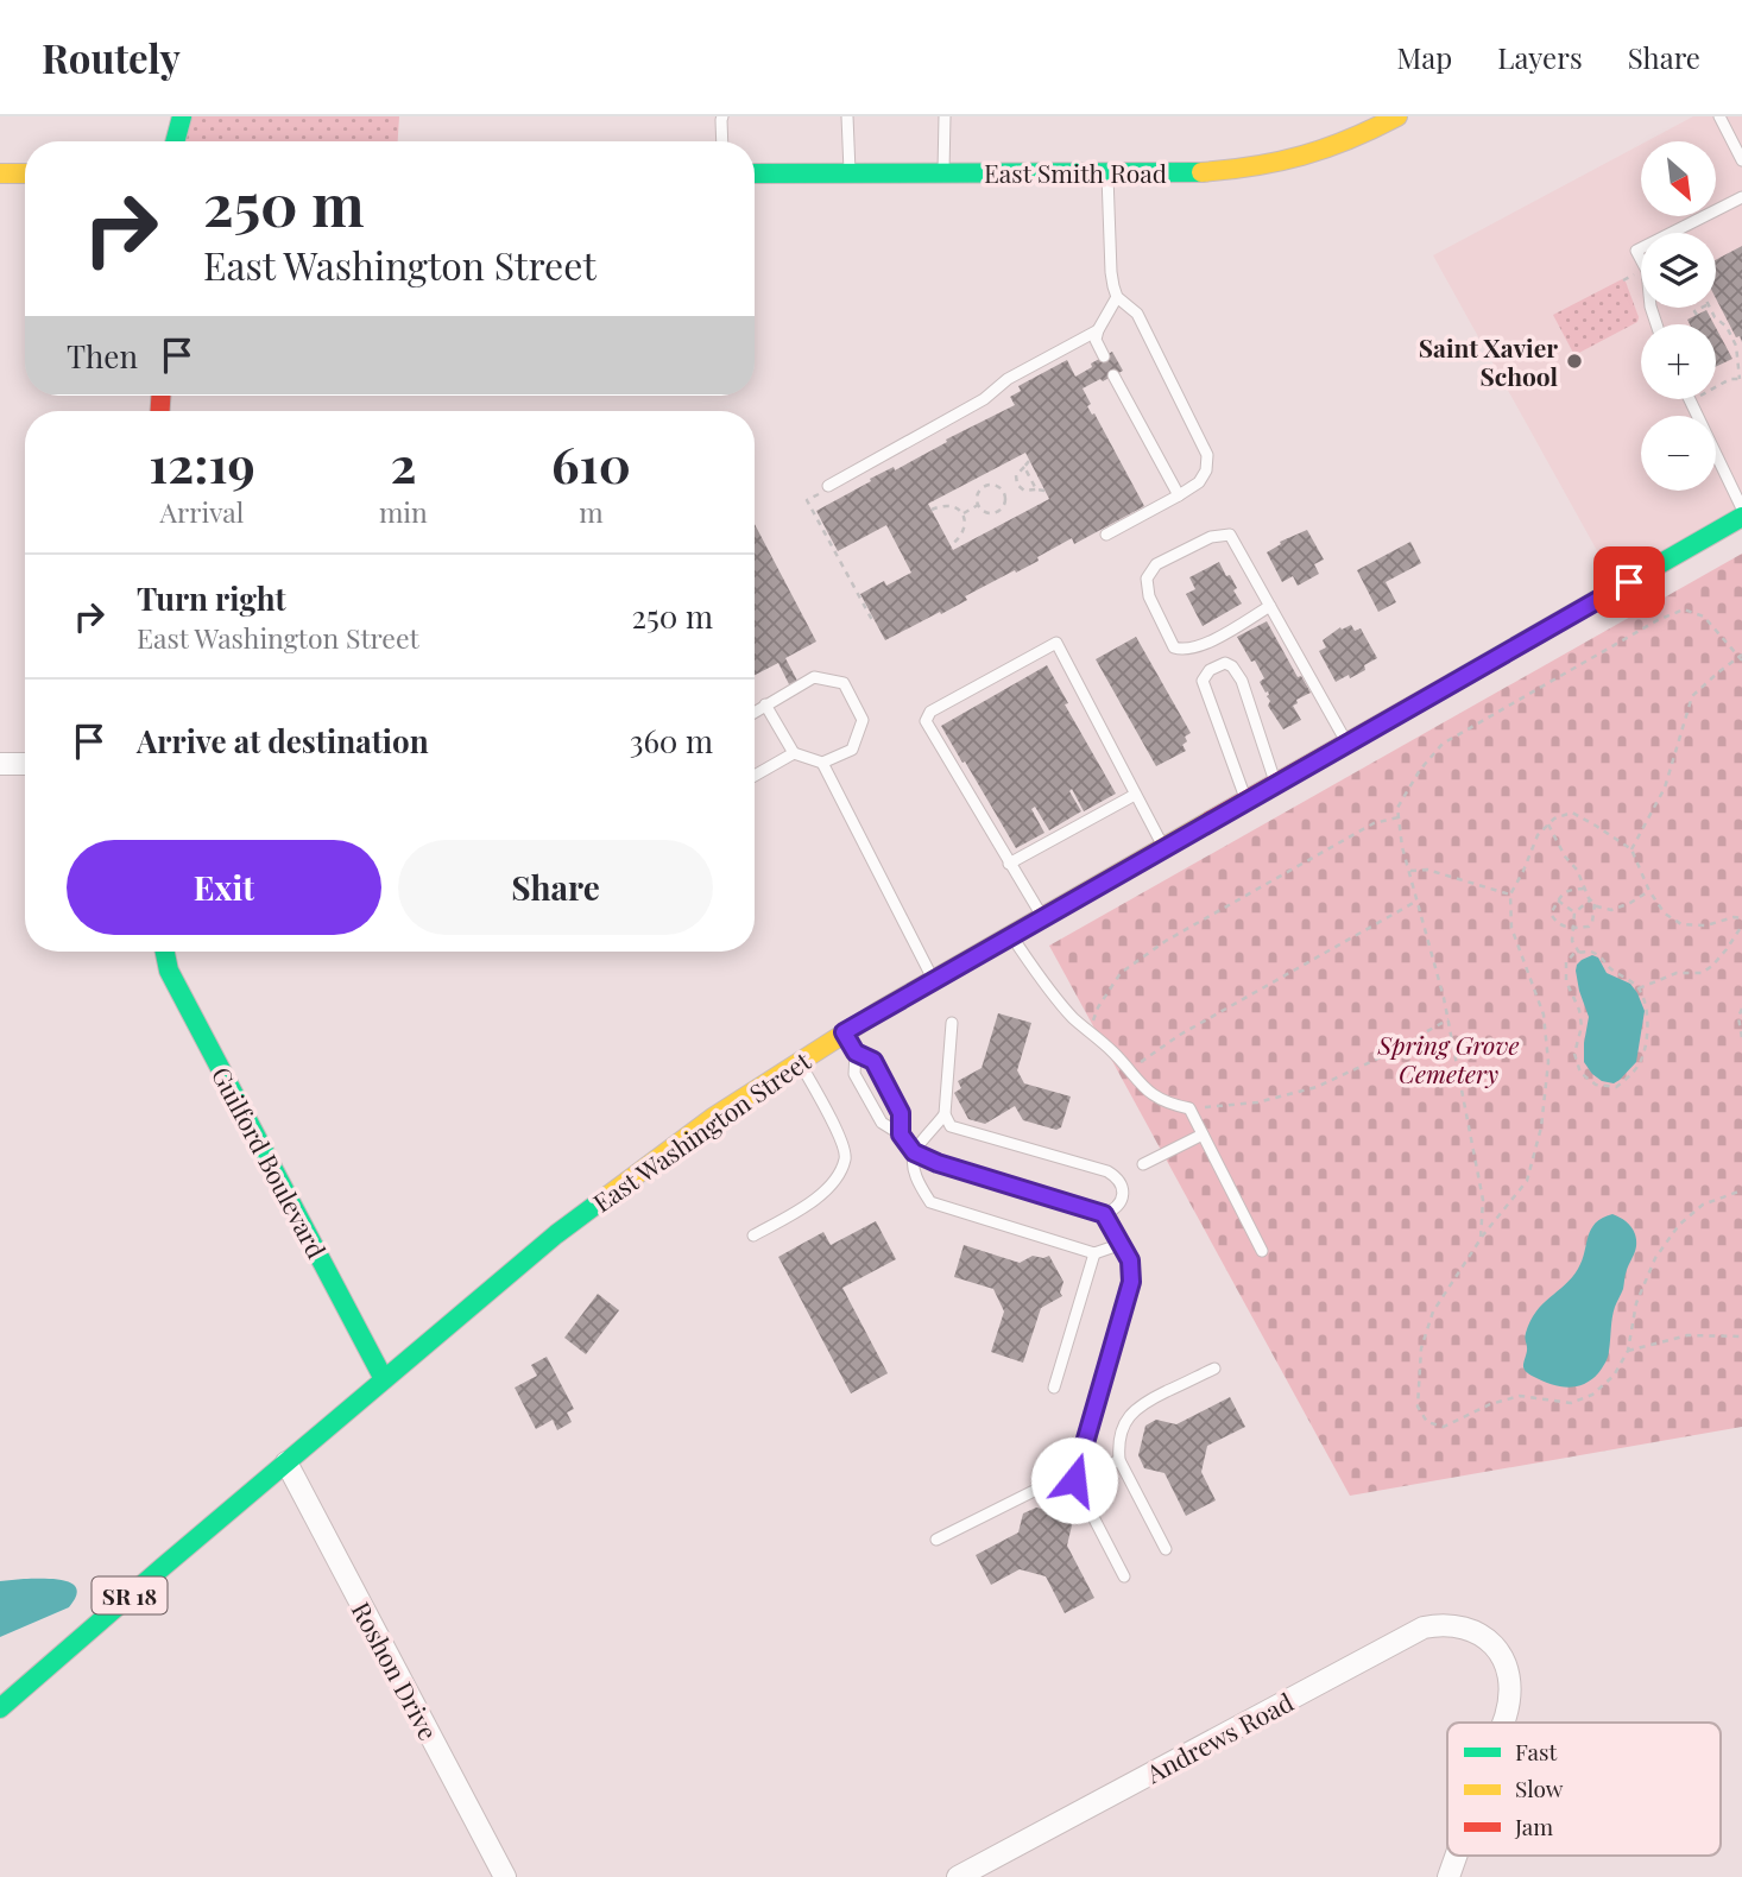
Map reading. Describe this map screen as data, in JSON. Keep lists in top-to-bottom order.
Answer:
{
  "streets": {
    "main road": [
      "East Smith Road",
      "East Washington Street",
      "Guilford Boulevard",
      "SR 18"
    ],
    "street": ["Roshon Drive", "Andrews Road"]
  },
  "crossings": [
    ["East Washington Street", "Guilford Boulevard"],
    ["East Washington Street", "Roshon Drive"]
  ],
  "parks": ["Spring Grove Cemetery"],
  "places": ["Saint Xavier School"],
  "legend": ["Fast", "Slow", "Jam"],
  "north": "bottom right",
  "page": {
    "header": "Routely",
    "nav": ["Map", "Layers", "Share"],
    "map_buttons": ["+", "−"],
    "turn": ["250 m", "East Washington Street"],
    "then": "Then",
    "eta": [
      "12:19",
      "Arrival",
      "2",
      "min",
      "610",
      "m"
    ],
    "list": [
      {
        "name": "Turn right",
        "note": "East Washington Street",
        "value": "250 m"
      },
      {
        "name": "Arrive at destination",
        "value": "360 m"
      }
    ],
    "buttons": ["Exit", "Share"]
  }
}
